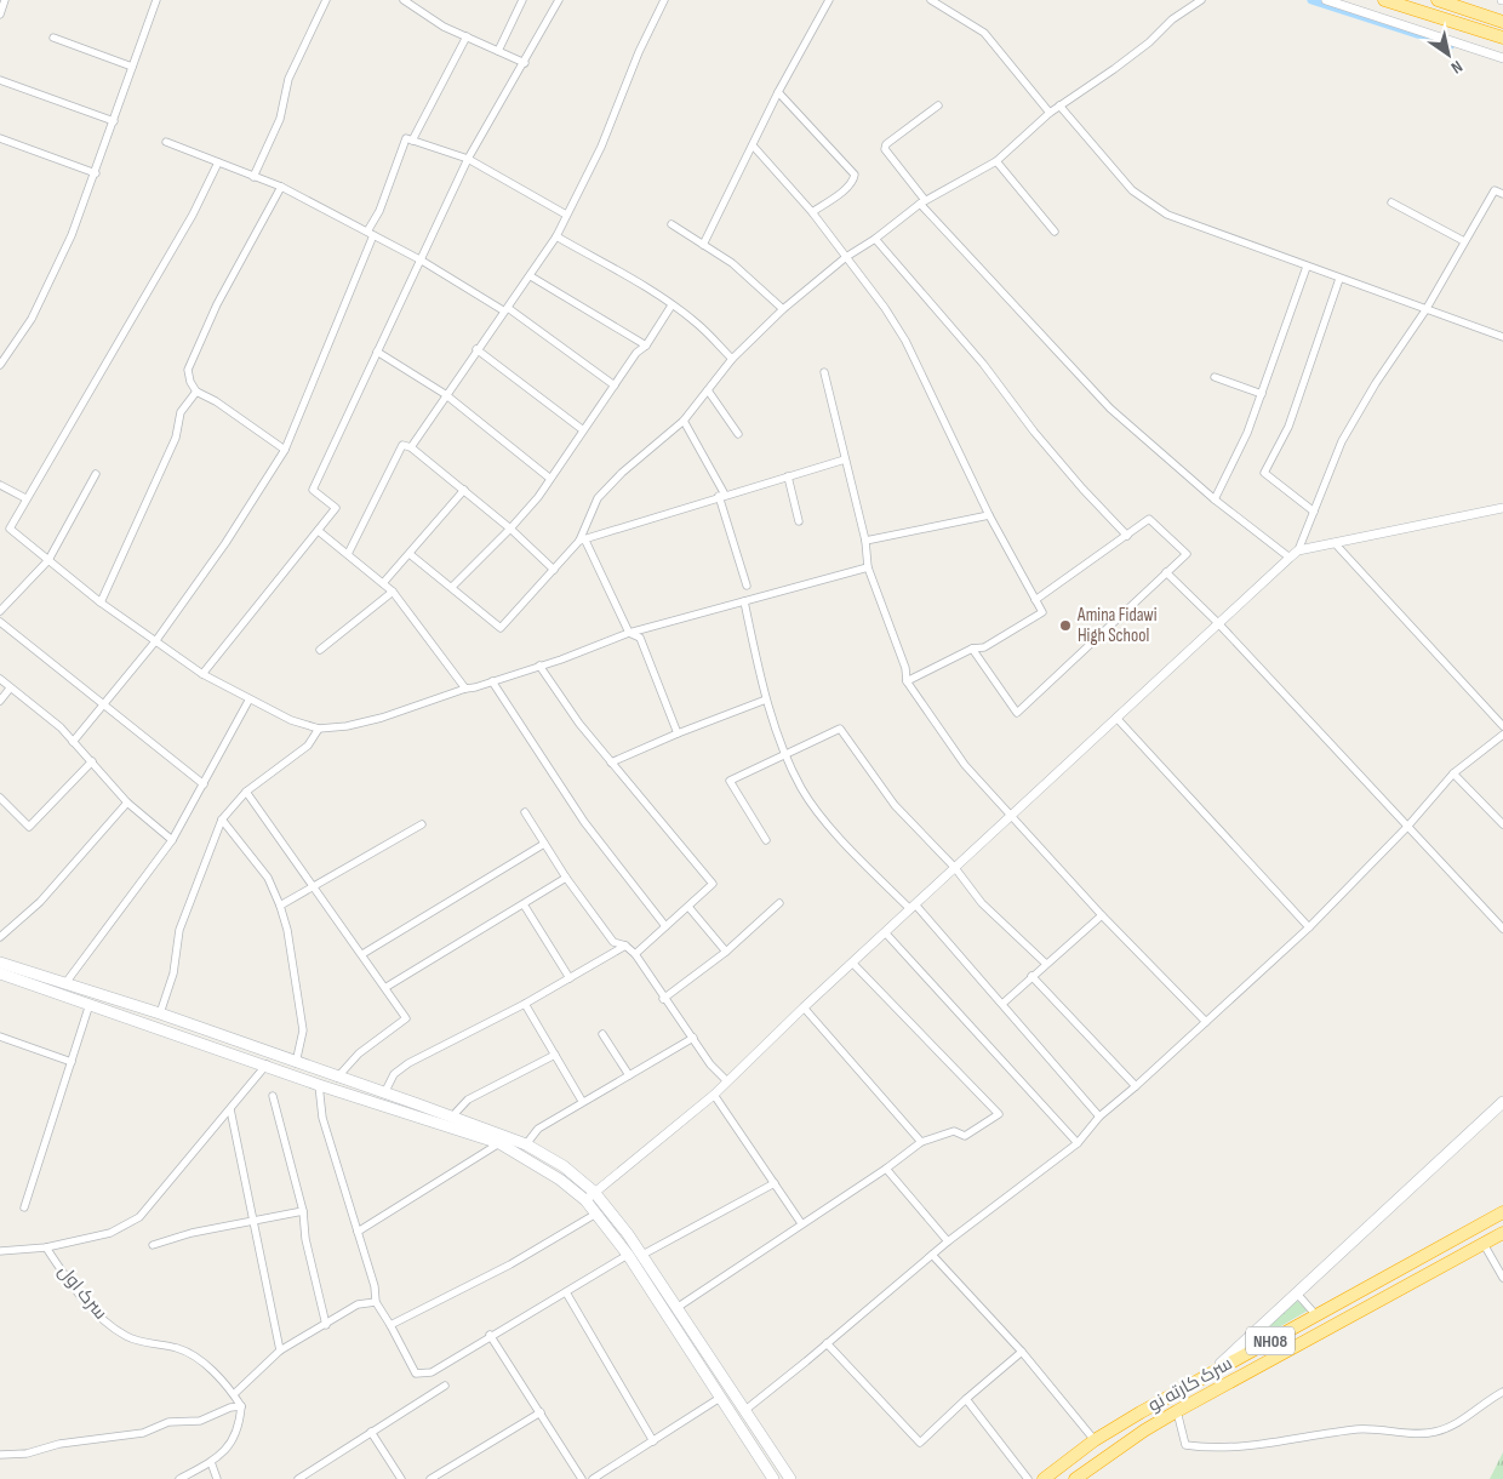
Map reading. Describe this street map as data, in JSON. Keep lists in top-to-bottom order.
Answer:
{
  "streets": {
    "highway": ["NH08", "سرک کارته نو"],
    "street": ["سرک اول"]
  },
  "places": ["Amina Fidawi High School"],
  "north": "bottom right"
}
